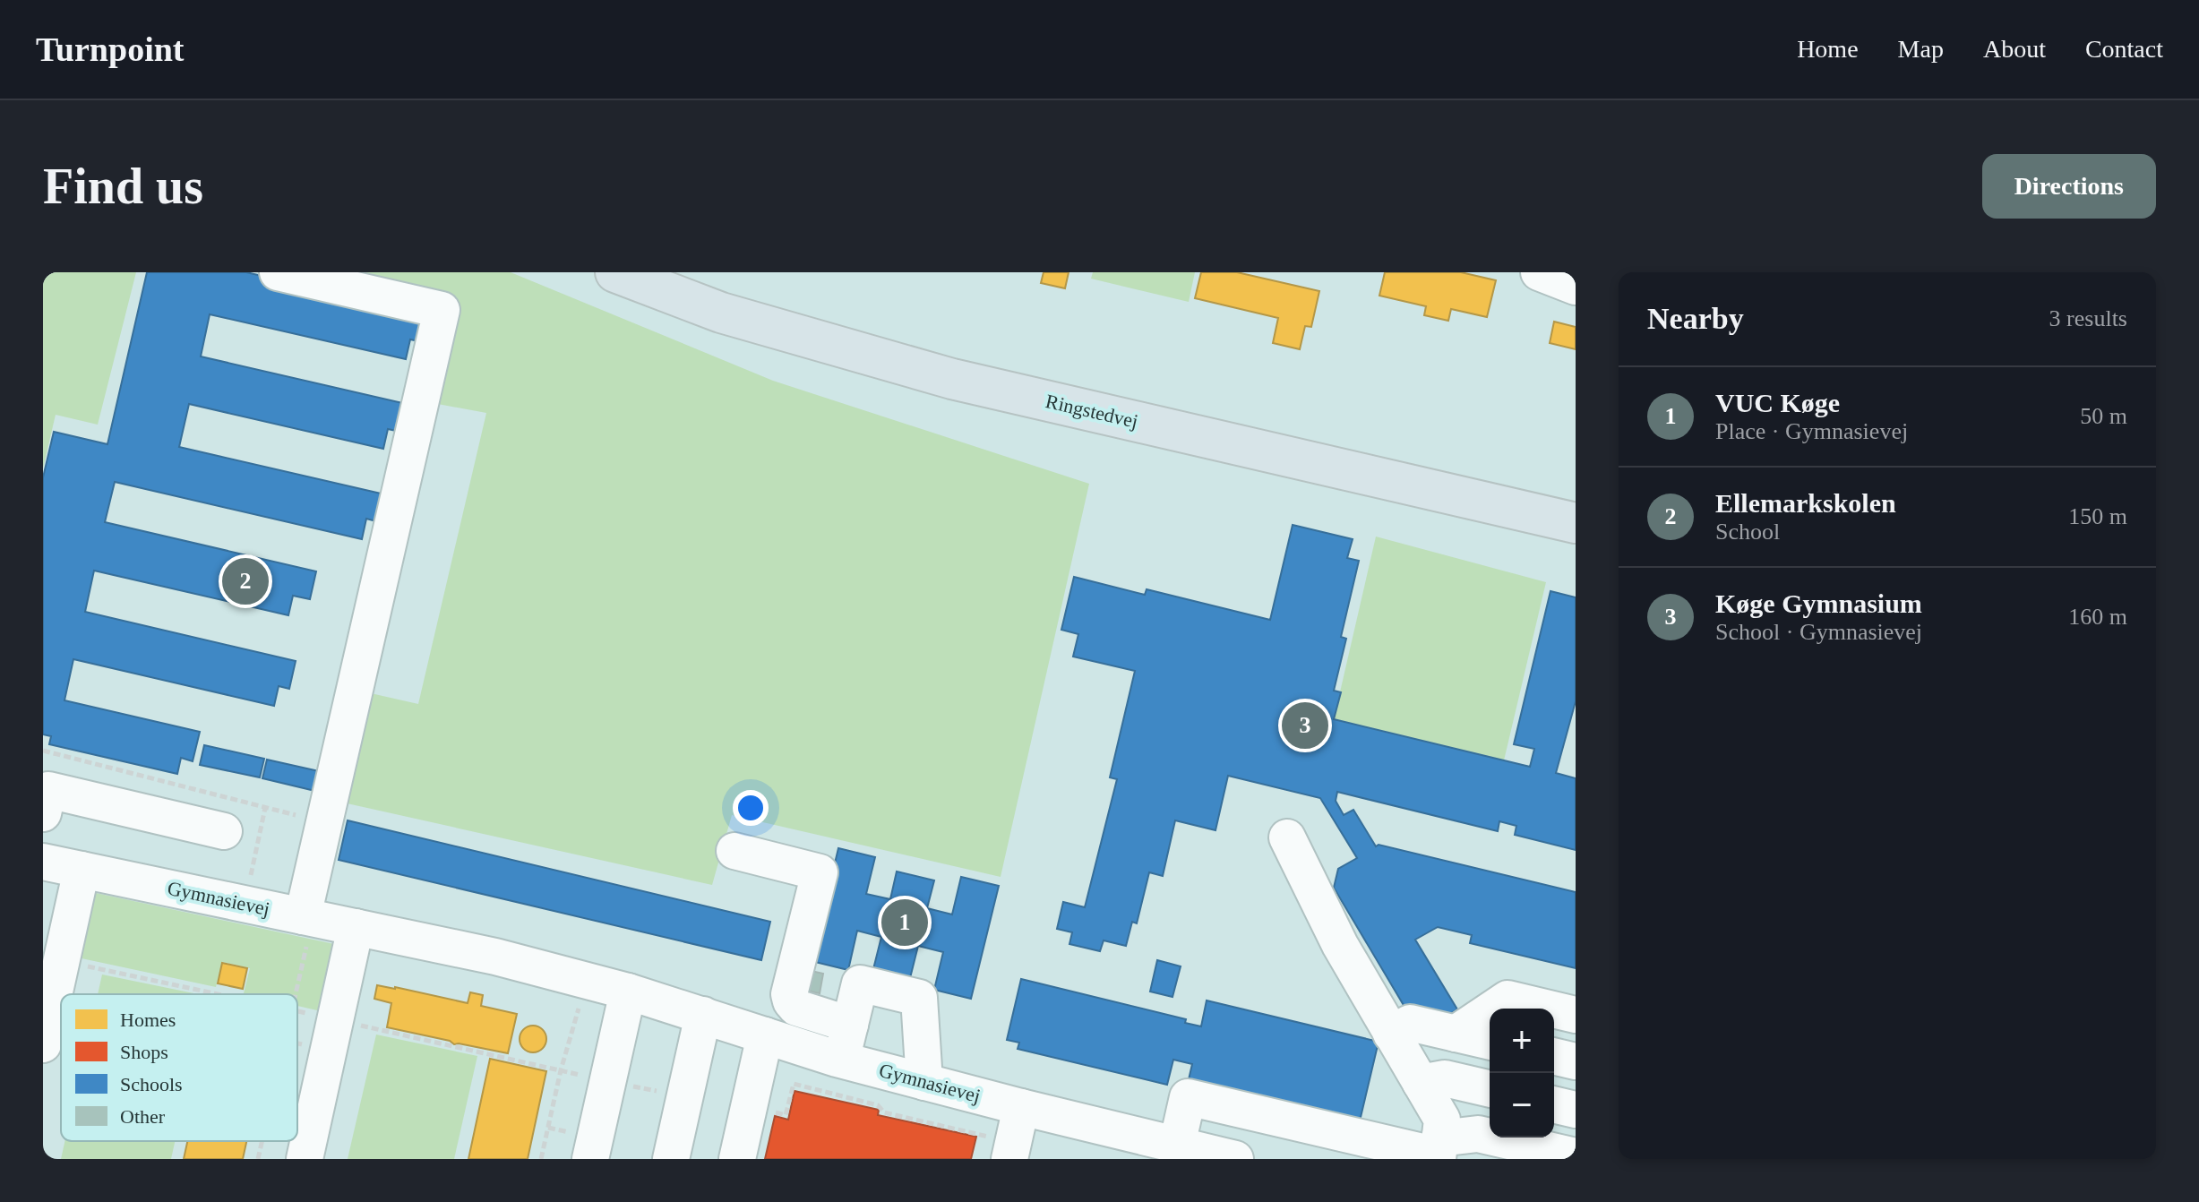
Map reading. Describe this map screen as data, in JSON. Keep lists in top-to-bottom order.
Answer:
{
  "streets": {
    "main road": ["Ringstedvej"],
    "street": ["Gymnasievej"]
  },
  "legend": [
    "Homes",
    "Shops",
    "Schools",
    "Other"
  ],
  "page": {
    "header": "Turnpoint",
    "nav": [
      "Home",
      "Map",
      "About",
      "Contact"
    ],
    "buttons": "Directions",
    "title": "Find us",
    "heading": ["Nearby", "3 results"],
    "list": [
      {
        "mark": "1",
        "name": "VUC Køge",
        "note": "Place · Gymnasievej",
        "value": "50 m"
      },
      {
        "mark": "2",
        "name": "Ellemarkskolen",
        "note": "School",
        "value": "150 m"
      },
      {
        "mark": "3",
        "name": "Køge Gymnasium",
        "note": "School · Gymnasievej",
        "value": "160 m"
      }
    ],
    "pins": ["2", "3", "1"],
    "map_buttons": ["+", "−"]
  }
}
